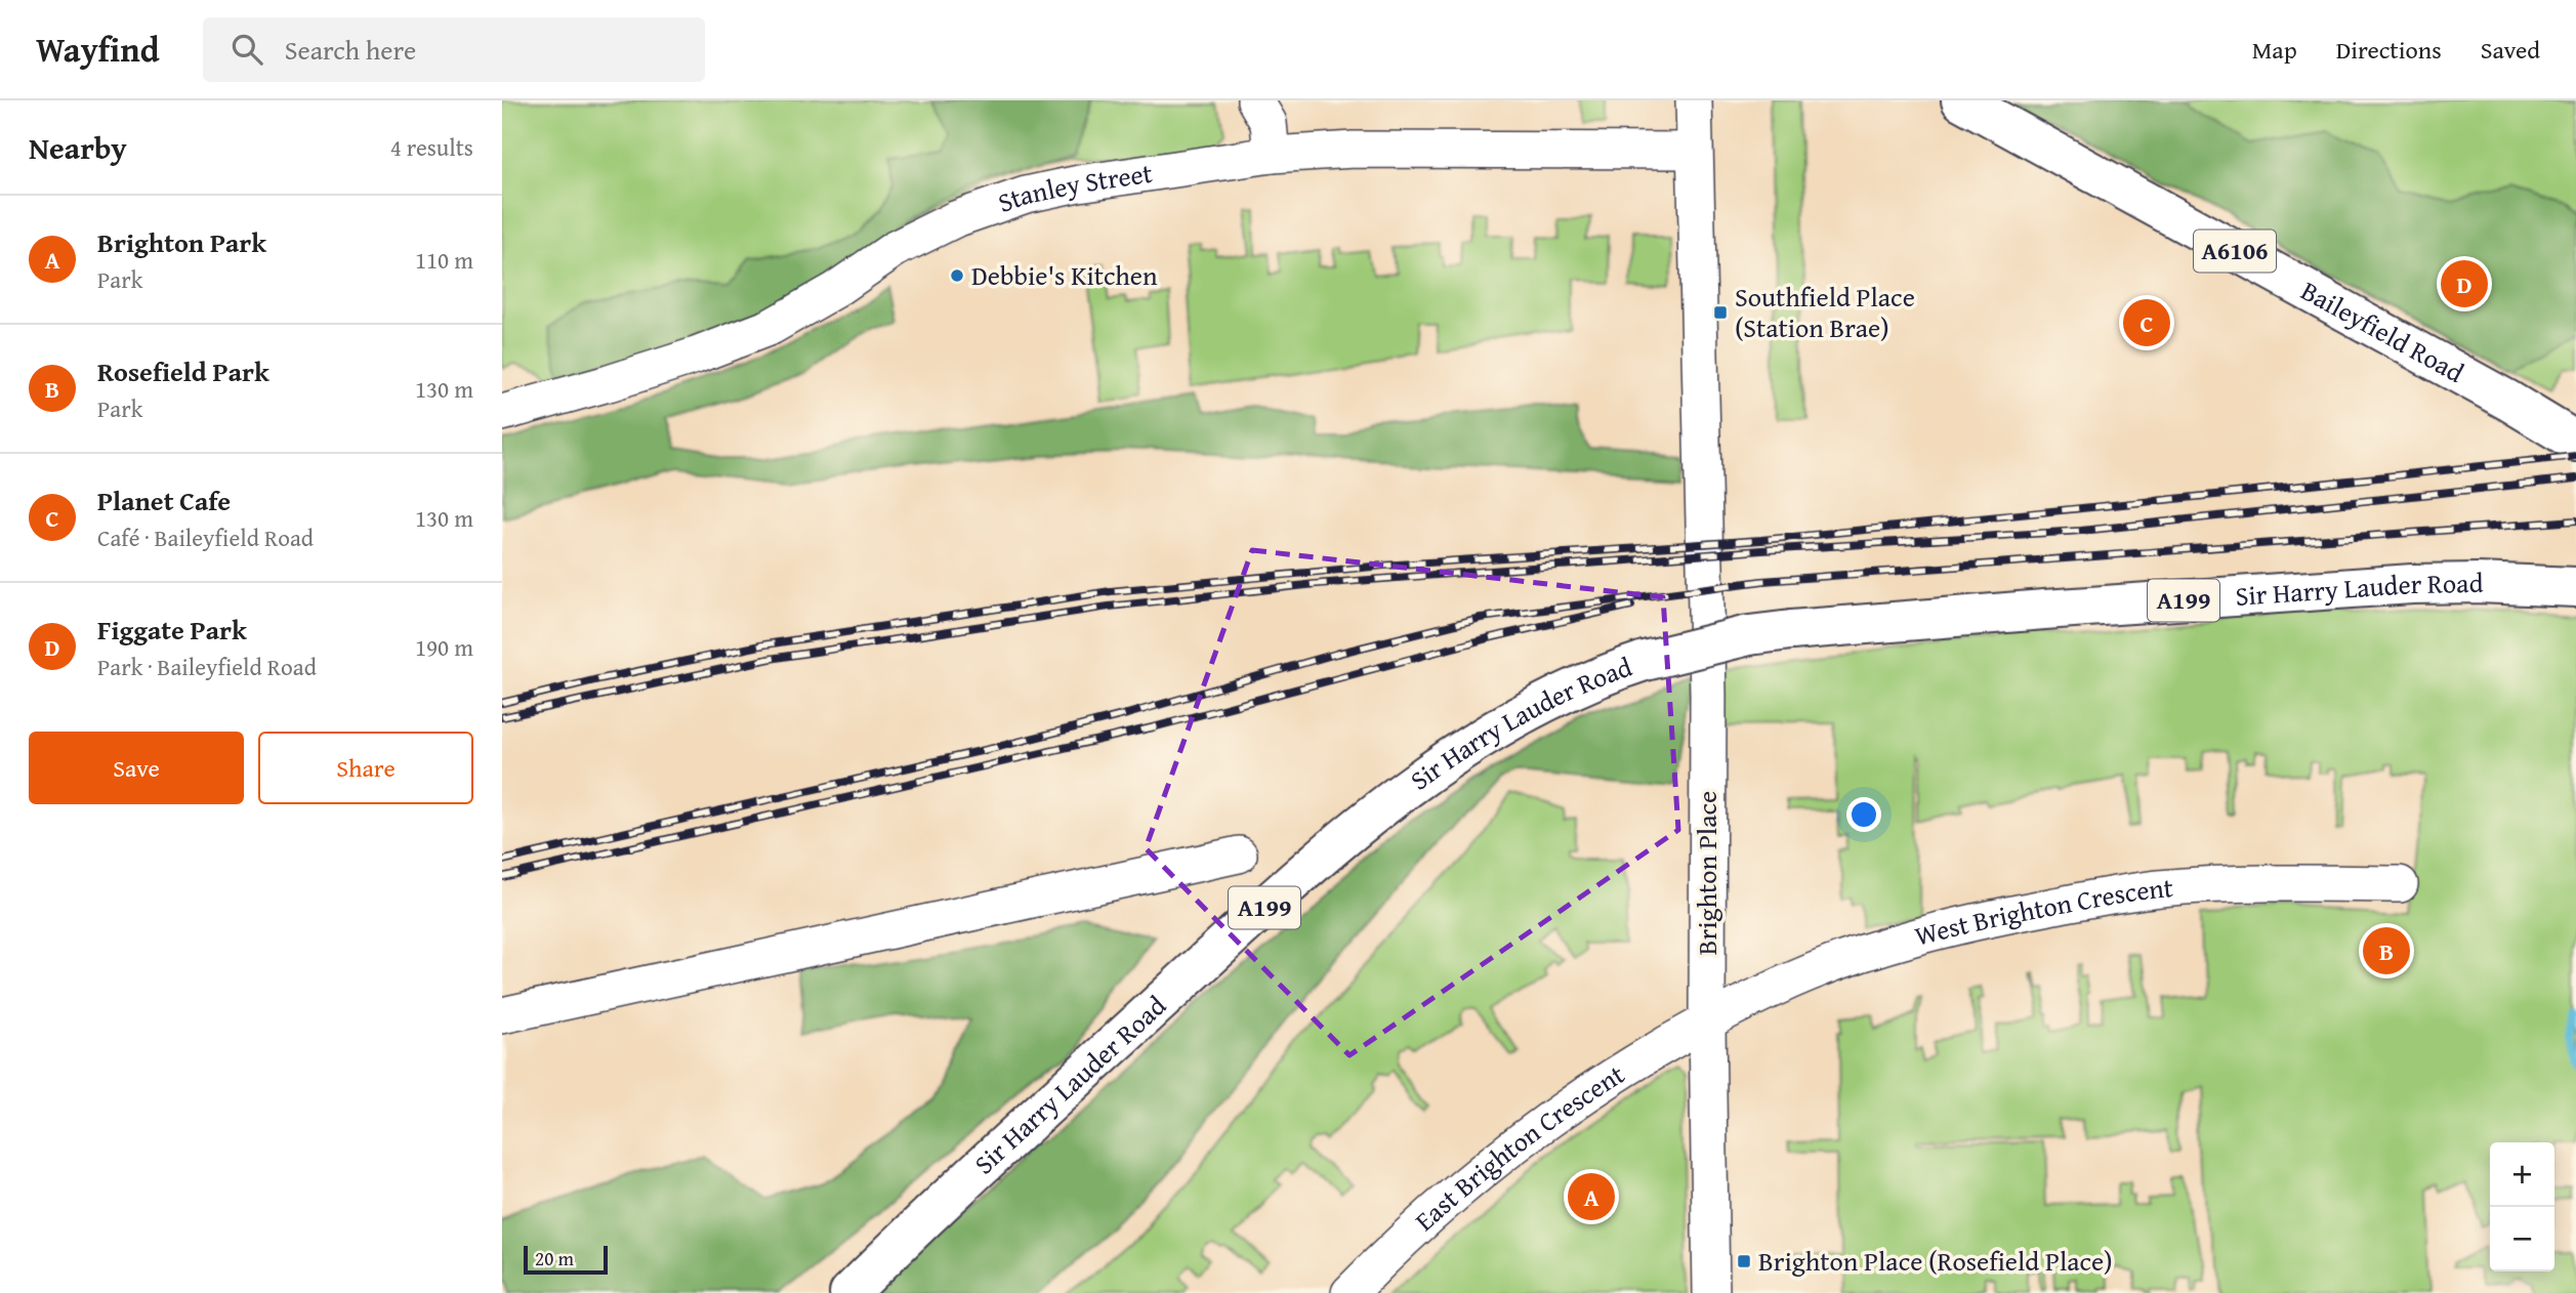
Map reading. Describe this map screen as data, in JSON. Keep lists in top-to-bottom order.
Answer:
{
  "streets": {
    "main road": [
      "A6106",
      "Baileyfield Road",
      "Sir Harry Lauder Road",
      "A199"
    ],
    "street": [
      "Stanley Street",
      "Brighton Place",
      "West Brighton Crescent",
      "East Brighton Crescent"
    ]
  },
  "crossings": [
    ["Stanley Street", "Brighton Place"],
    ["Brighton Place", "West Brighton Crescent"],
    ["Brighton Place", "East Brighton Crescent"],
    ["West Brighton Crescent", "East Brighton Crescent"]
  ],
  "places": {
    "other": ["Debbie's Kitchen"],
    "transit": ["Southfield Place (Station Brae)", "Brighton Place (Rosefield Place)"]
  },
  "scale_bar": "20 m",
  "page": {
    "header": "Wayfind",
    "search": "Search here",
    "nav": ["Map", "Directions", "Saved"],
    "heading": ["Nearby", "4 results"],
    "list": [
      {
        "mark": "A",
        "name": "Brighton Park",
        "note": "Park",
        "value": "110 m"
      },
      {
        "mark": "B",
        "name": "Rosefield Park",
        "note": "Park",
        "value": "130 m"
      },
      {
        "mark": "C",
        "name": "Planet Cafe",
        "note": "Café · Baileyfield Road",
        "value": "130 m"
      },
      {
        "mark": "D",
        "name": "Figgate Park",
        "note": "Park · Baileyfield Road",
        "value": "190 m"
      }
    ],
    "pins": [
      "D",
      "C",
      "B",
      "A"
    ],
    "buttons": ["Save", "Share"],
    "map_buttons": ["+", "−"],
    "scale": "20 m"
  }
}
